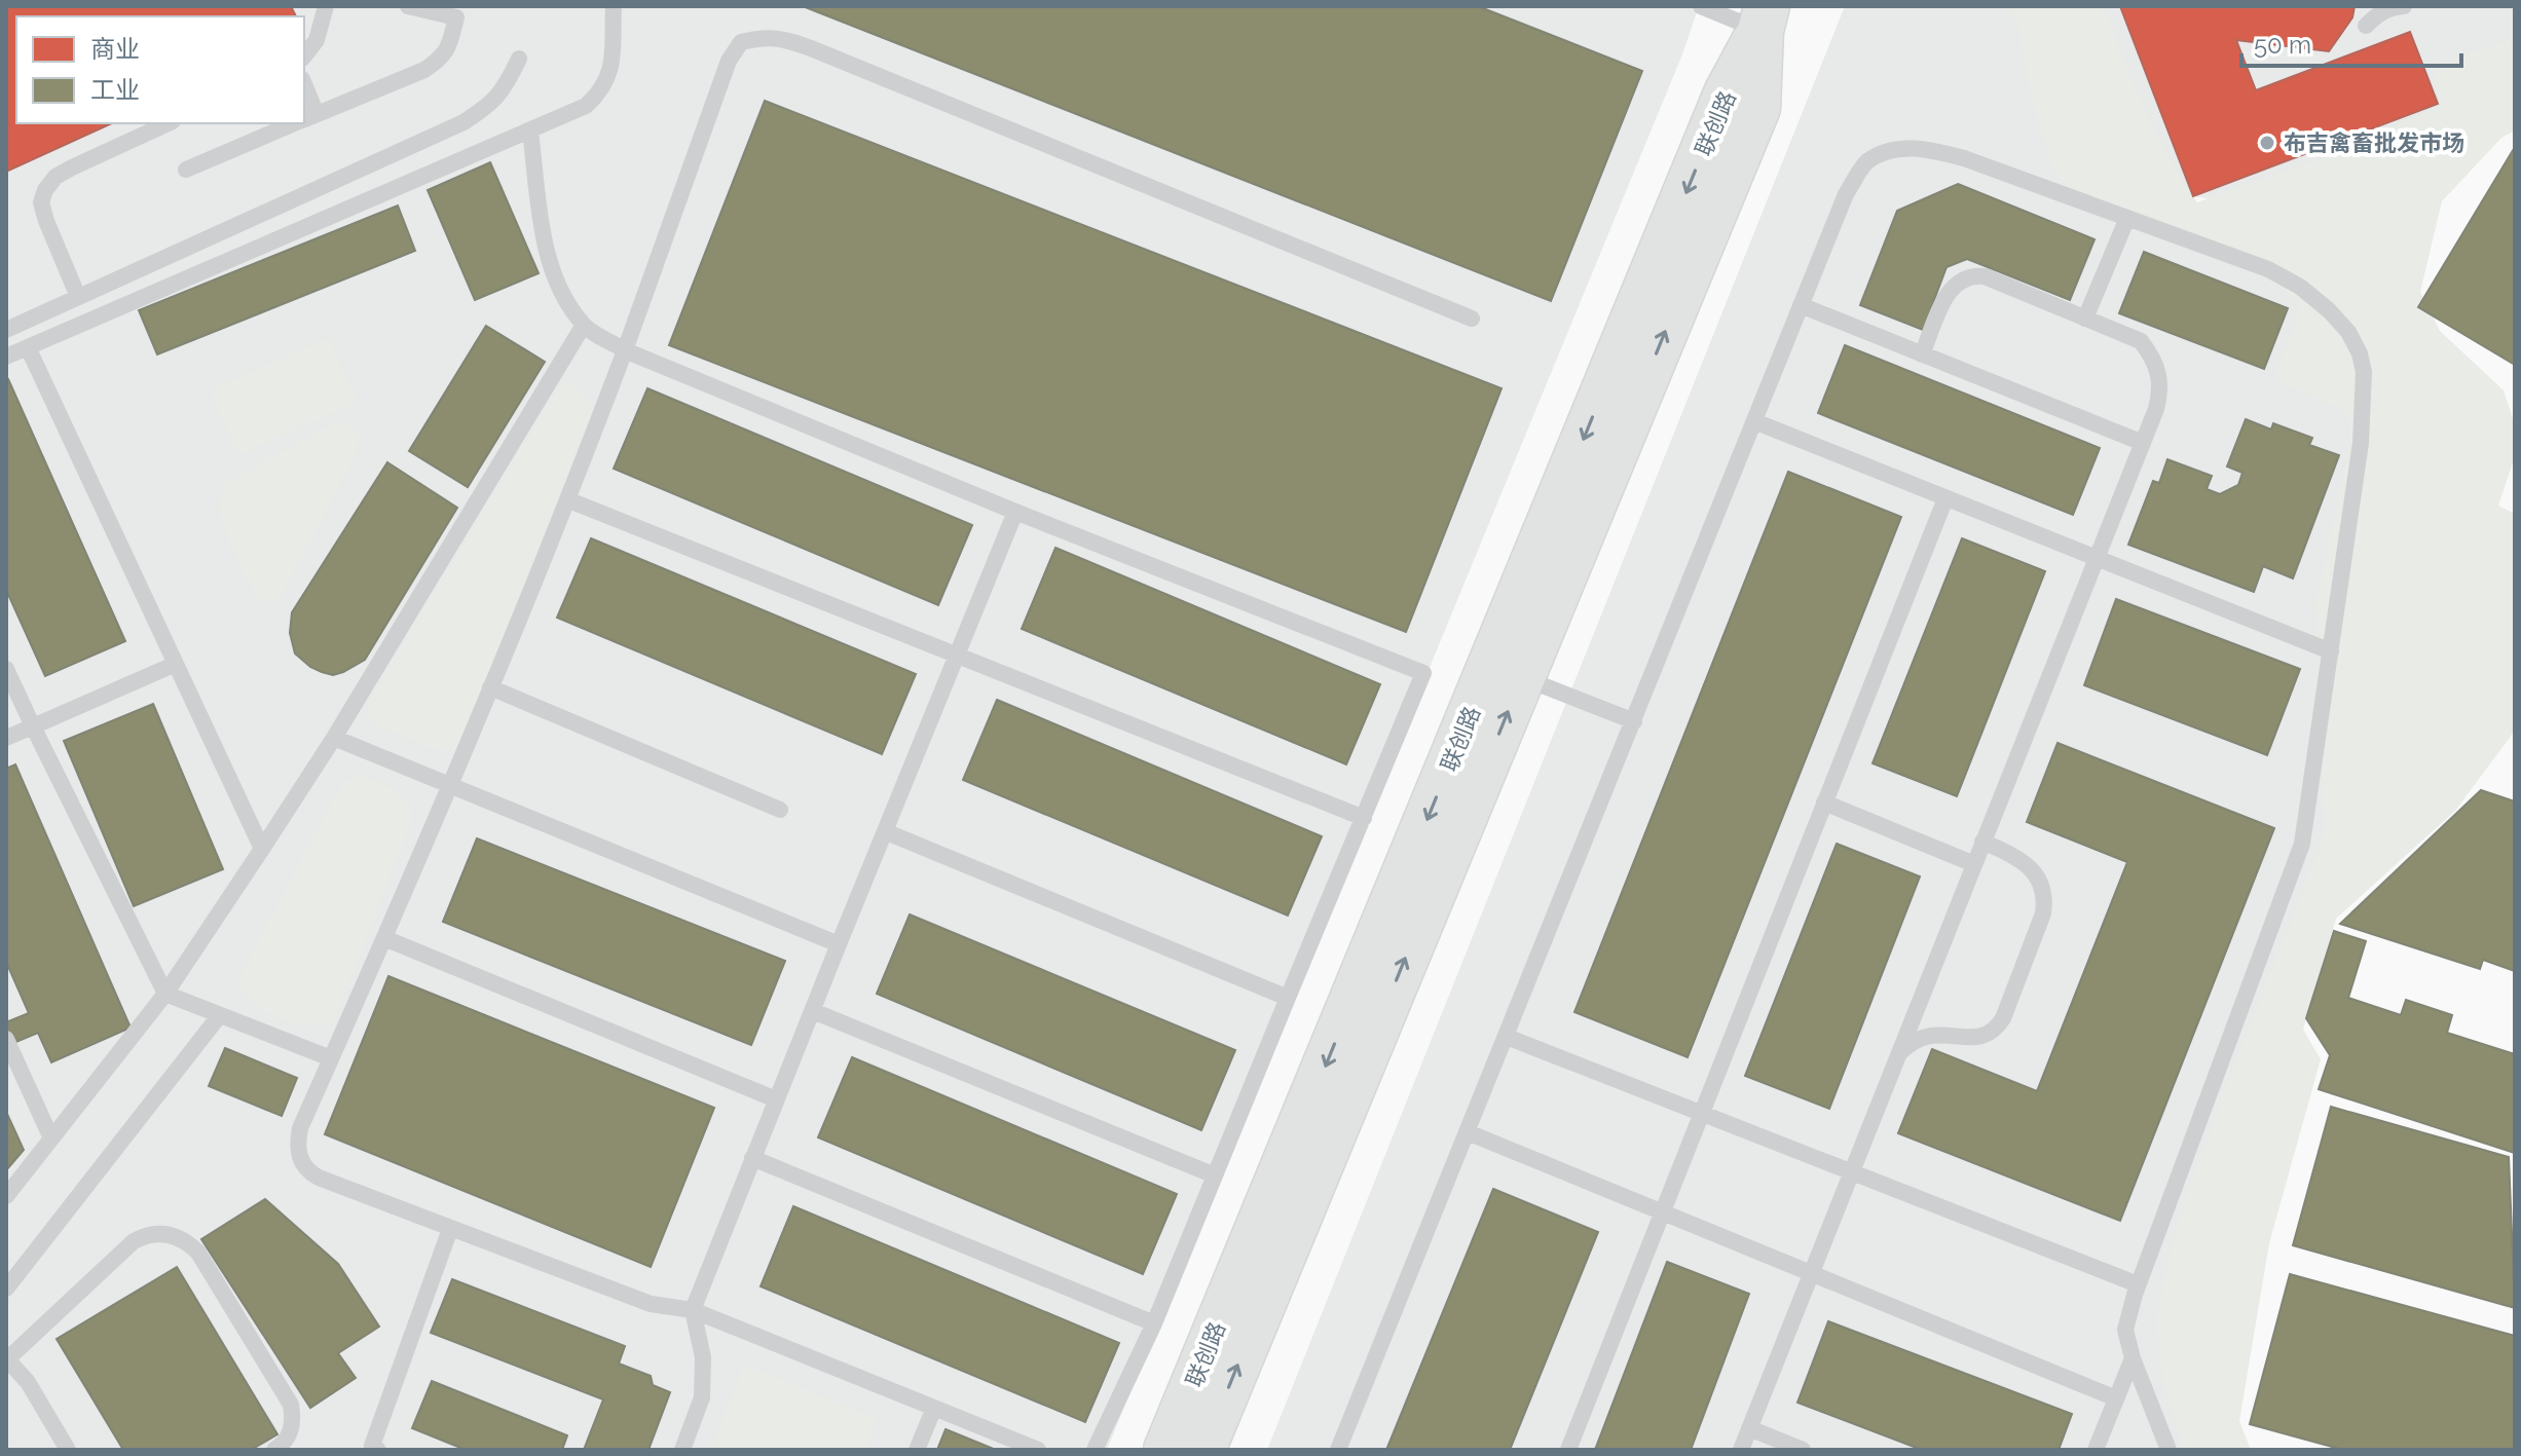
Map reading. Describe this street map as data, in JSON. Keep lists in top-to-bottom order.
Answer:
{
  "streets": {
    "street": ["联创路"]
  },
  "places": ["布吉禽畜批发市场"],
  "legend": ["商业", "工业"],
  "scale_bar": "50 m"
}
